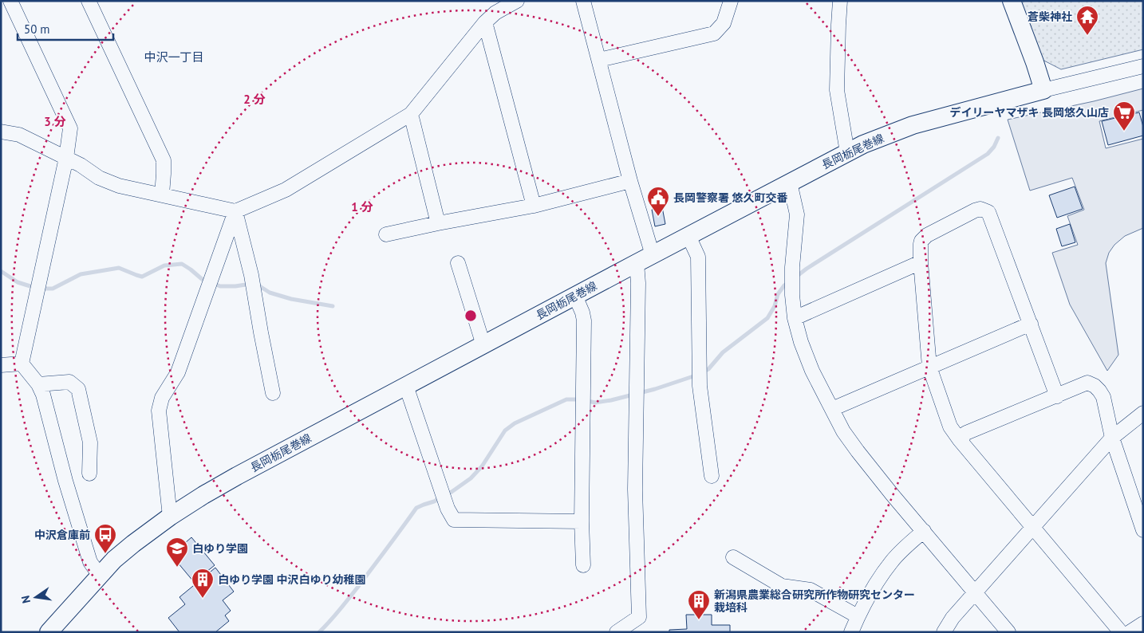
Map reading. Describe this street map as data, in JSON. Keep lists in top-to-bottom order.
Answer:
{
  "streets": {
    "main road": ["長岡栃尾巻線"]
  },
  "districts": ["中沢一丁目"],
  "places": {
    "temple": ["蒼柴神社"],
    "supermarket": ["デイリーヤマザキ 長岡悠久山店"],
    "public building": ["長岡警察署 悠久町交番"],
    "bus stop": ["中沢倉庫前"],
    "school or university": ["白ゆり学園"],
    "building": ["白ゆり学園 中沢白ゆり幼稚園", "新潟県農業総合研究所作物研究センター 栽培科"]
  },
  "scale_bar": "50 m",
  "north": "left",
  "rings": ["2 分", "3 分", "1 分"]
}
